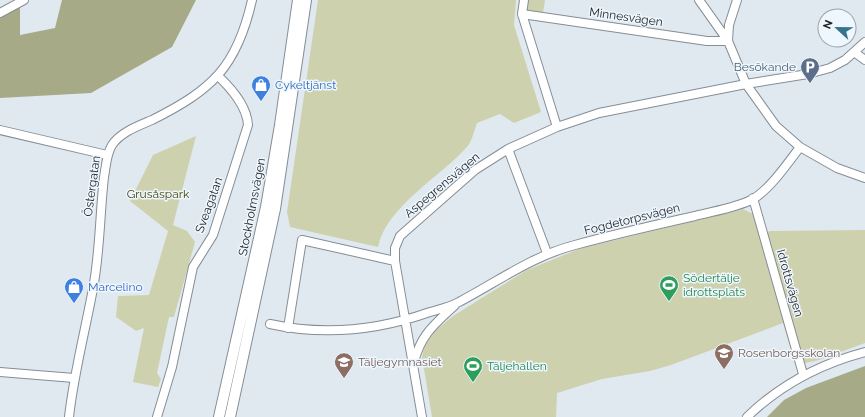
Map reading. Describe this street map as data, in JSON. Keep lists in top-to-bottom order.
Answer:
{
  "streets": {
    "main road": ["Stockholmsvägen"],
    "street": [
      "Minnesvägen",
      "Aspegrensvägen",
      "Östergatan",
      "Sveagatan",
      "Fogdetorpsvägen",
      "Idrottsvägen"
    ]
  },
  "crossings": [
    ["Aspegrensvägen", "Fogdetorpsvägen"],
    ["Östergatan", "Sveagatan"],
    ["Fogdetorpsvägen", "Idrottsvägen"]
  ],
  "parks": ["Grusåspark"],
  "places": {
    "parking": ["Besökande"],
    "shop": ["Cykeltjänst", "Marcelino"],
    "sports": ["Södertälje idrottsplats", "Täljehallen"],
    "school or university": ["Rosenborgsskolan", "Täljegymnasiet"]
  },
  "north": "left"
}
